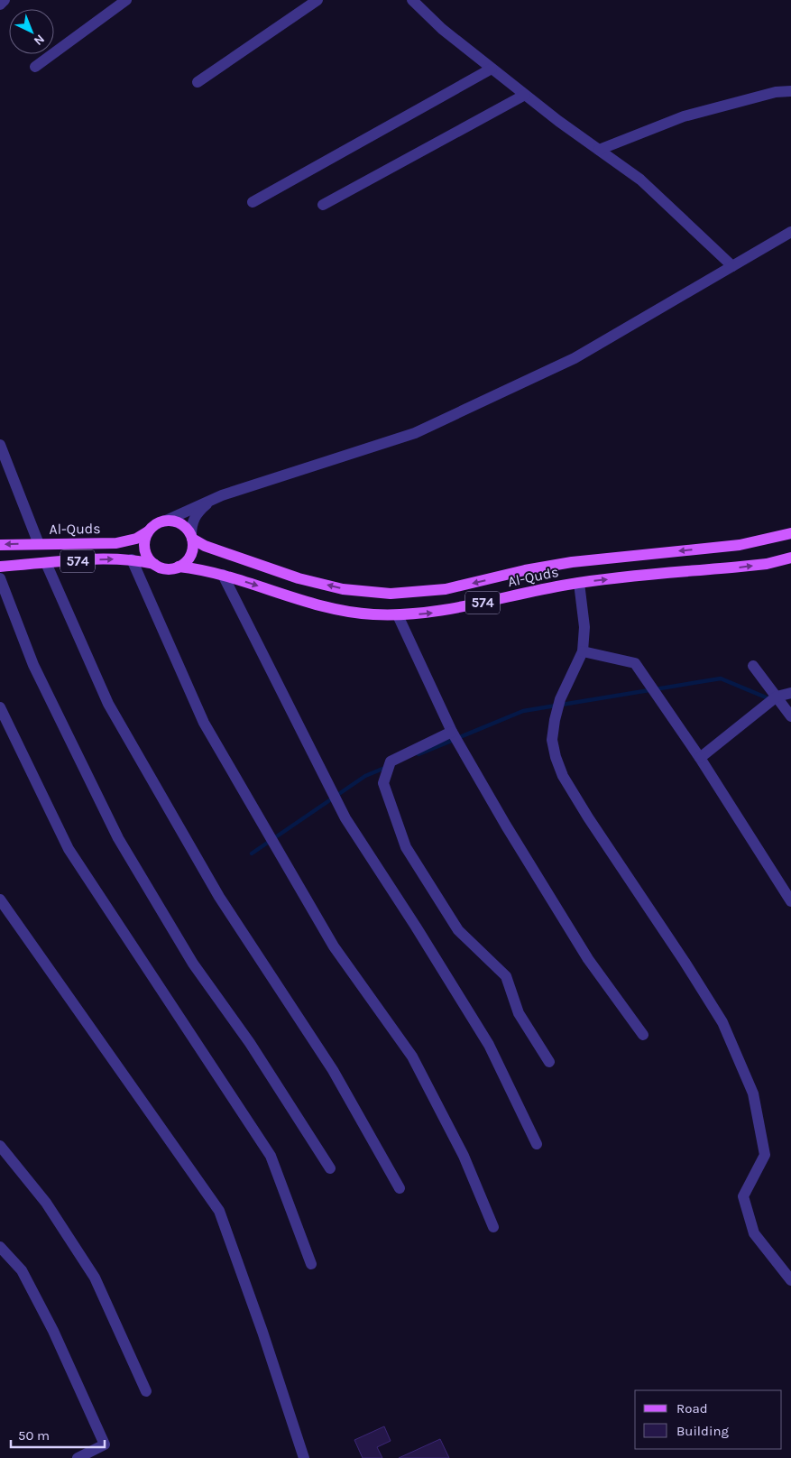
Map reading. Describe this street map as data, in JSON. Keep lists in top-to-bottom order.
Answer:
{
  "streets": {
    "main road": ["Al-Quds", "574"]
  },
  "crossings": [
    ["Al-Quds", "574"]
  ],
  "legend": ["Road", "Building"],
  "scale_bar": "50 m",
  "north": "bottom right"
}
